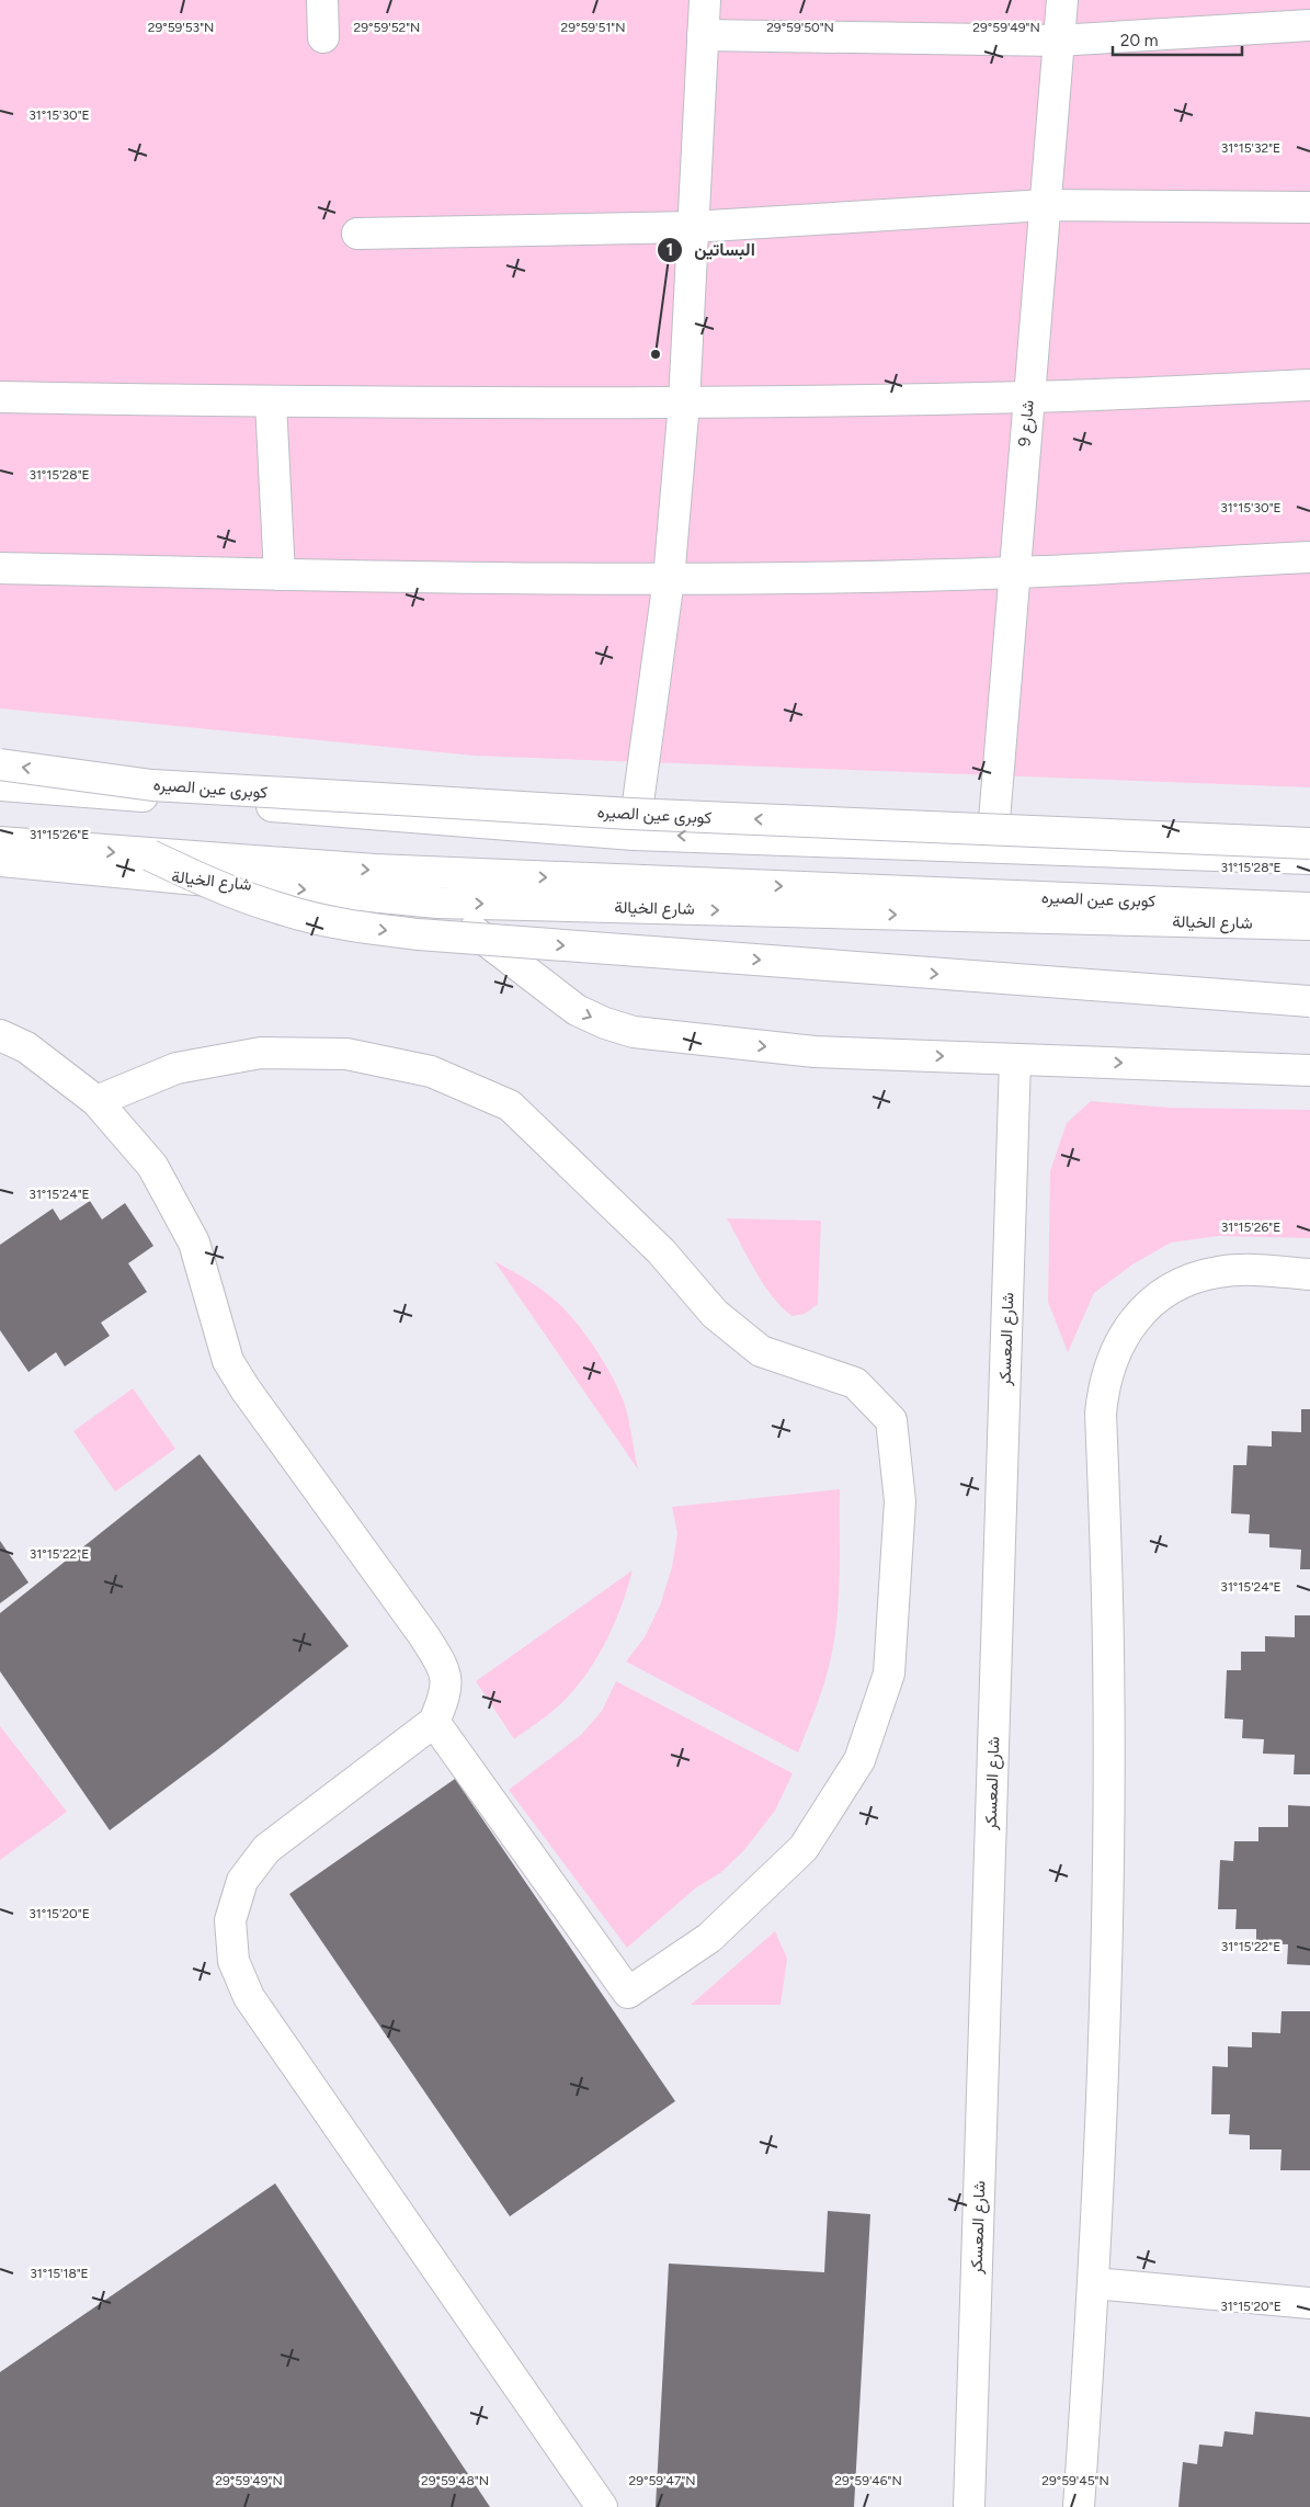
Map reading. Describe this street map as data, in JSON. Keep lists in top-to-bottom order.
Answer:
{
  "streets": {
    "main road": [
      "شارع 9",
      "كوبرى عين الصيره",
      "شارع الخيالة",
      "شارع المعسكر"
    ]
  },
  "places": ["البساتين"],
  "scale_bar": "20 m",
  "coordinates": [
    "29°59'53\"N",
    "29°59'52\"N",
    "29°59'51\"N",
    "29°59'50\"N",
    "29°59'49\"N",
    "31°15'30\"E",
    "31°15'32\"E",
    "31°15'28\"E",
    "31°15'26\"E",
    "31°15'24\"E",
    "31°15'22\"E",
    "31°15'20\"E",
    "31°15'18\"E",
    "29°59'48\"N",
    "29°59'47\"N",
    "29°59'46\"N",
    "29°59'45\"N"
  ]
}
